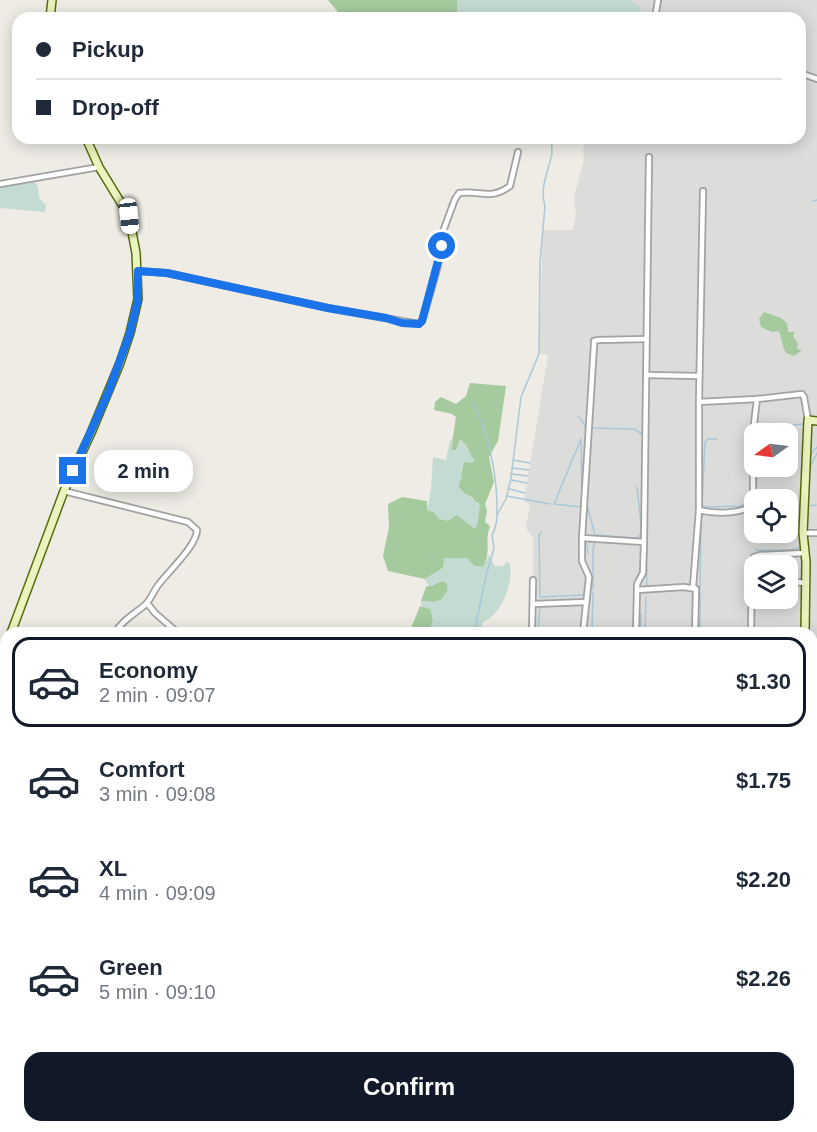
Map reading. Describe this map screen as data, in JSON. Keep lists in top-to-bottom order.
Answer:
{
  "north": "left",
  "page": {
    "banner": ["Pickup", "Drop-off"],
    "bubble": "2 min",
    "list": [
      {
        "name": "Economy",
        "note": "2 min · 09:07",
        "value": "$1.30"
      },
      {
        "name": "Comfort",
        "note": "3 min · 09:08",
        "value": "$1.75"
      },
      {
        "name": "XL",
        "note": "4 min · 09:09",
        "value": "$2.20"
      },
      {
        "name": "Green",
        "note": "5 min · 09:10",
        "value": "$2.26"
      }
    ],
    "buttons": "Confirm"
  }
}
